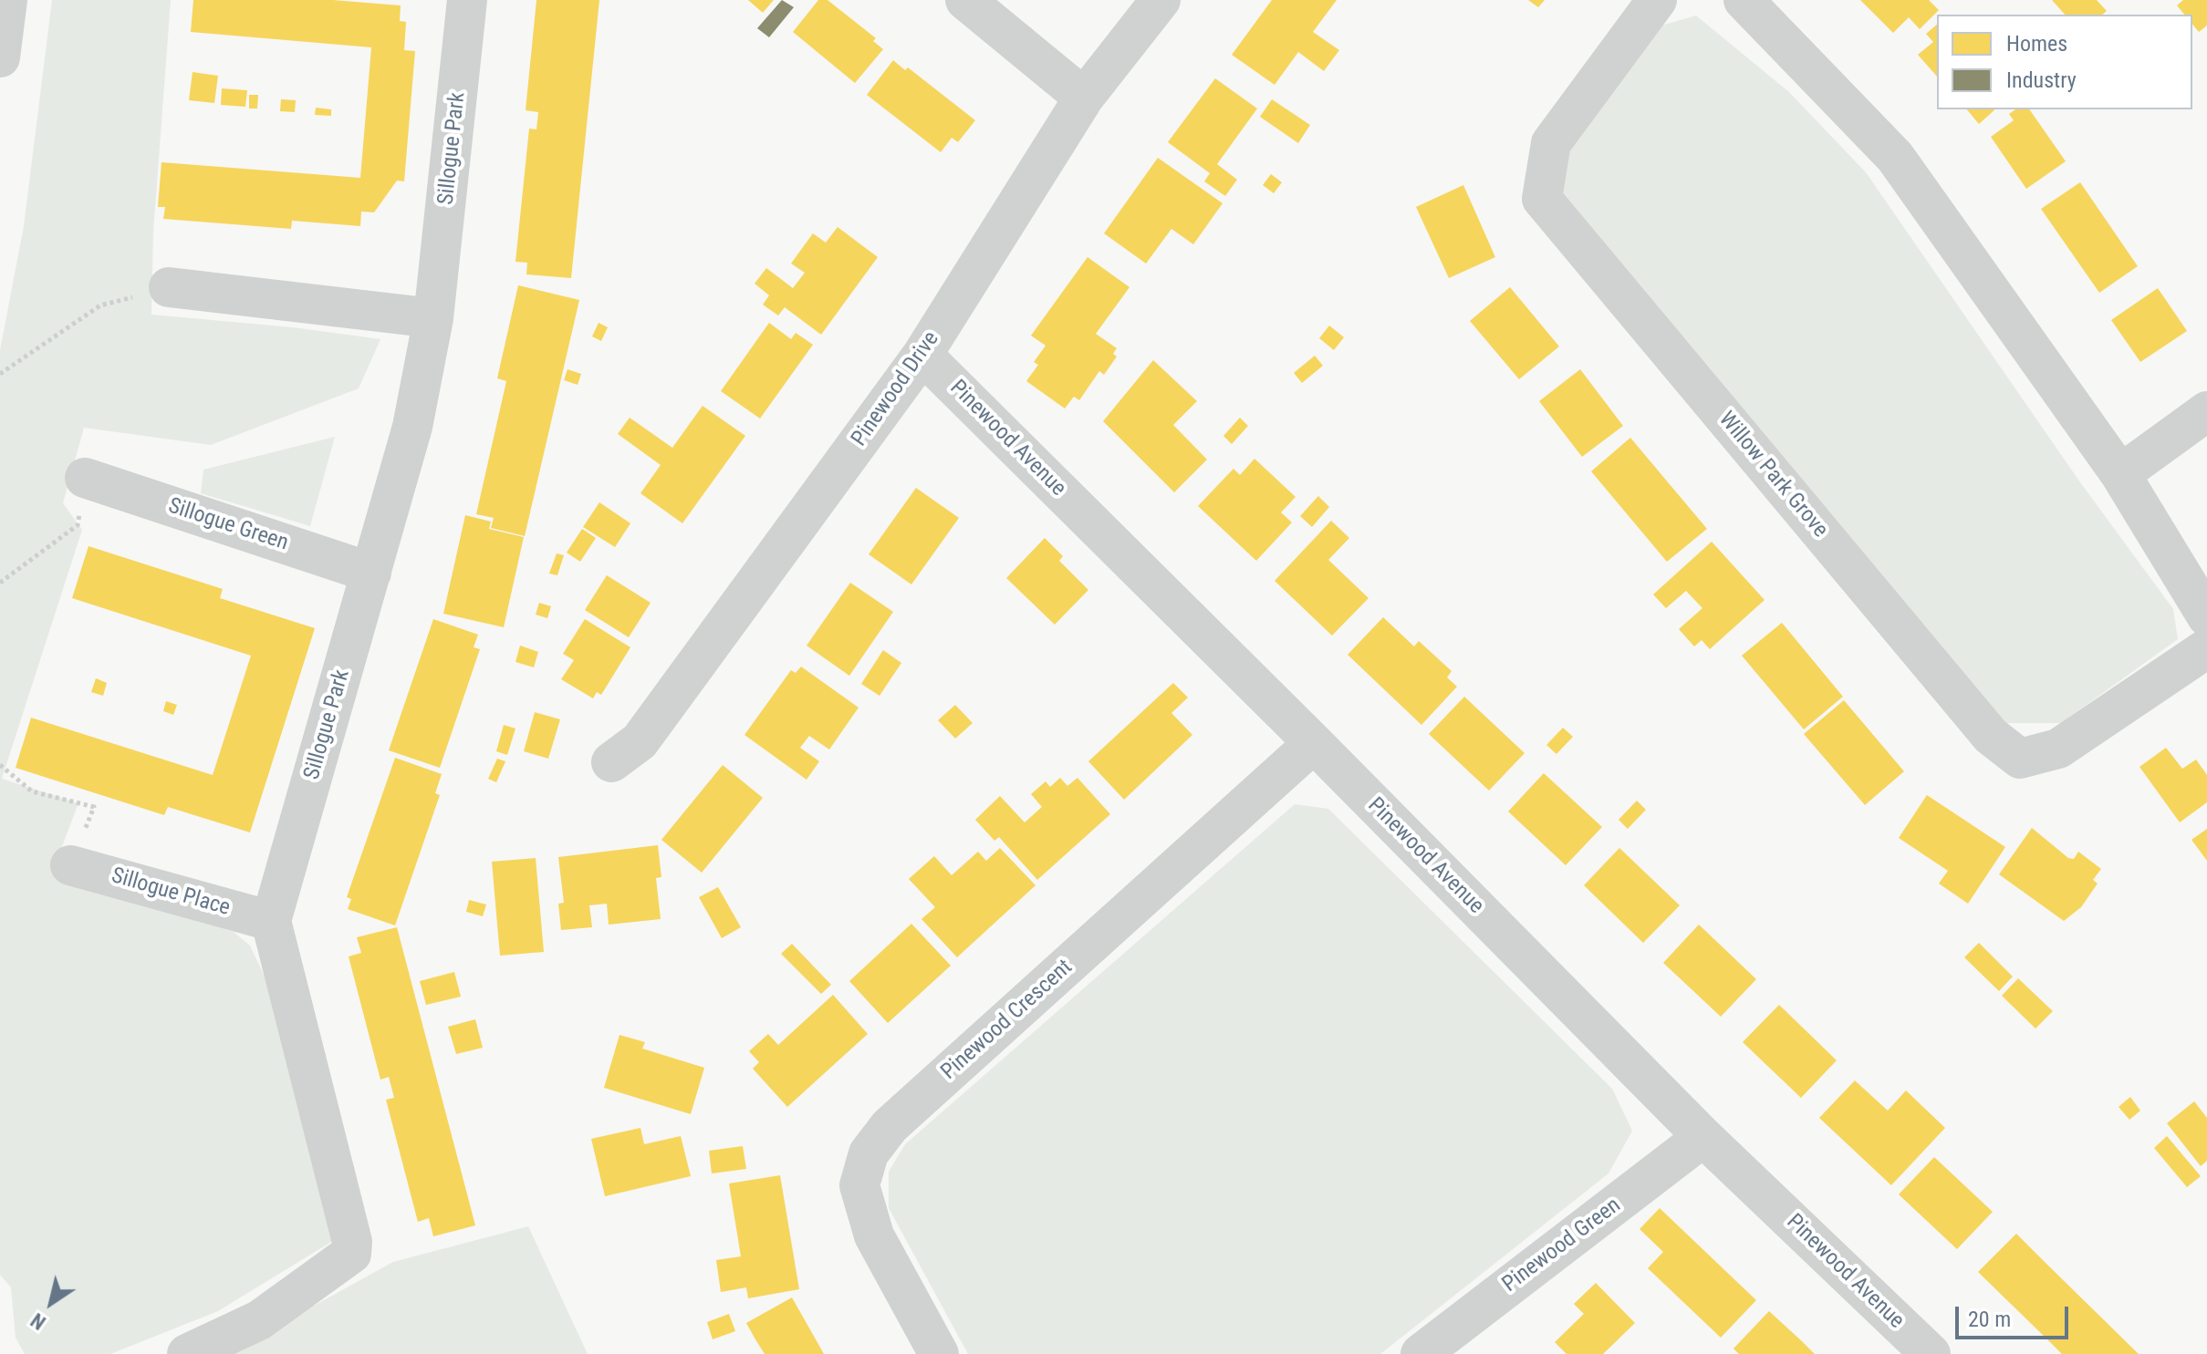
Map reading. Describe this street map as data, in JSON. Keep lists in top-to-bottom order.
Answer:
{
  "streets": {
    "street": [
      "Sillogue Park",
      "Pinewood Drive",
      "Pinewood Avenue",
      "Willow Park Grove",
      "Sillogue Green",
      "Sillogue Place",
      "Pinewood Crescent",
      "Pinewood Green"
    ]
  },
  "crossings": [
    ["Sillogue Park", "Sillogue Green"],
    ["Sillogue Park", "Sillogue Place"],
    ["Pinewood Drive", "Pinewood Avenue"],
    ["Pinewood Avenue", "Pinewood Crescent"],
    ["Pinewood Avenue", "Pinewood Green"]
  ],
  "legend": ["Homes", "Industry"],
  "scale_bar": "20 m",
  "north": "bottom left"
}
